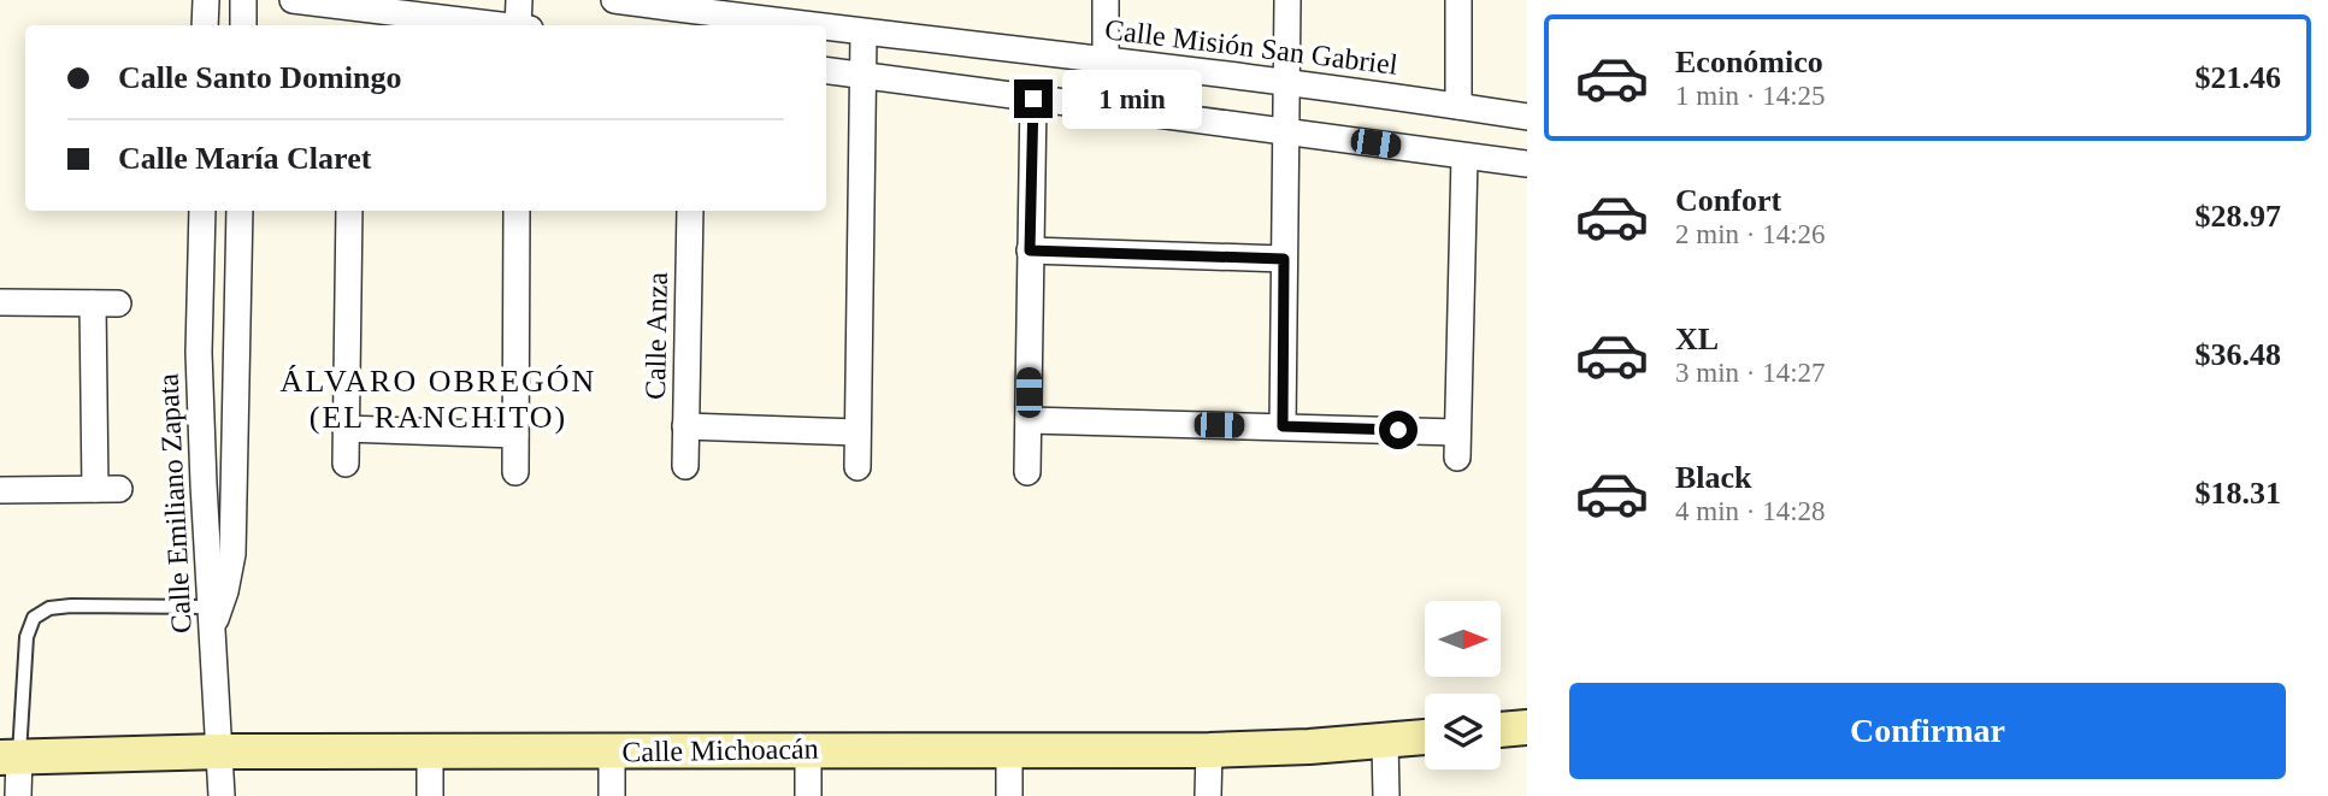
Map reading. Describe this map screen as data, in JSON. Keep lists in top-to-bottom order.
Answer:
{
  "streets": {
    "street": [
      "Calle Misión San Gabriel",
      "Calle Anza",
      "Calle Emiliano Zapata",
      "Calle Michoacán"
    ]
  },
  "crossings": [
    ["Calle Emiliano Zapata", "Calle Michoacán"]
  ],
  "districts": ["ÁLVARO OBREGÓN (EL RANCHITO)"],
  "north": "right",
  "page": {
    "list": [
      {
        "name": "Económico",
        "note": "1 min · 14:25",
        "value": "$21.46"
      },
      {
        "name": "Confort",
        "note": "2 min · 14:26",
        "value": "$28.97"
      },
      {
        "name": "XL",
        "note": "3 min · 14:27",
        "value": "$36.48"
      },
      {
        "name": "Black",
        "note": "4 min · 14:28",
        "value": "$18.31"
      }
    ],
    "banner": ["Calle Santo Domingo", "Calle María Claret"],
    "bubble": "1 min",
    "buttons": "Confirmar"
  }
}
